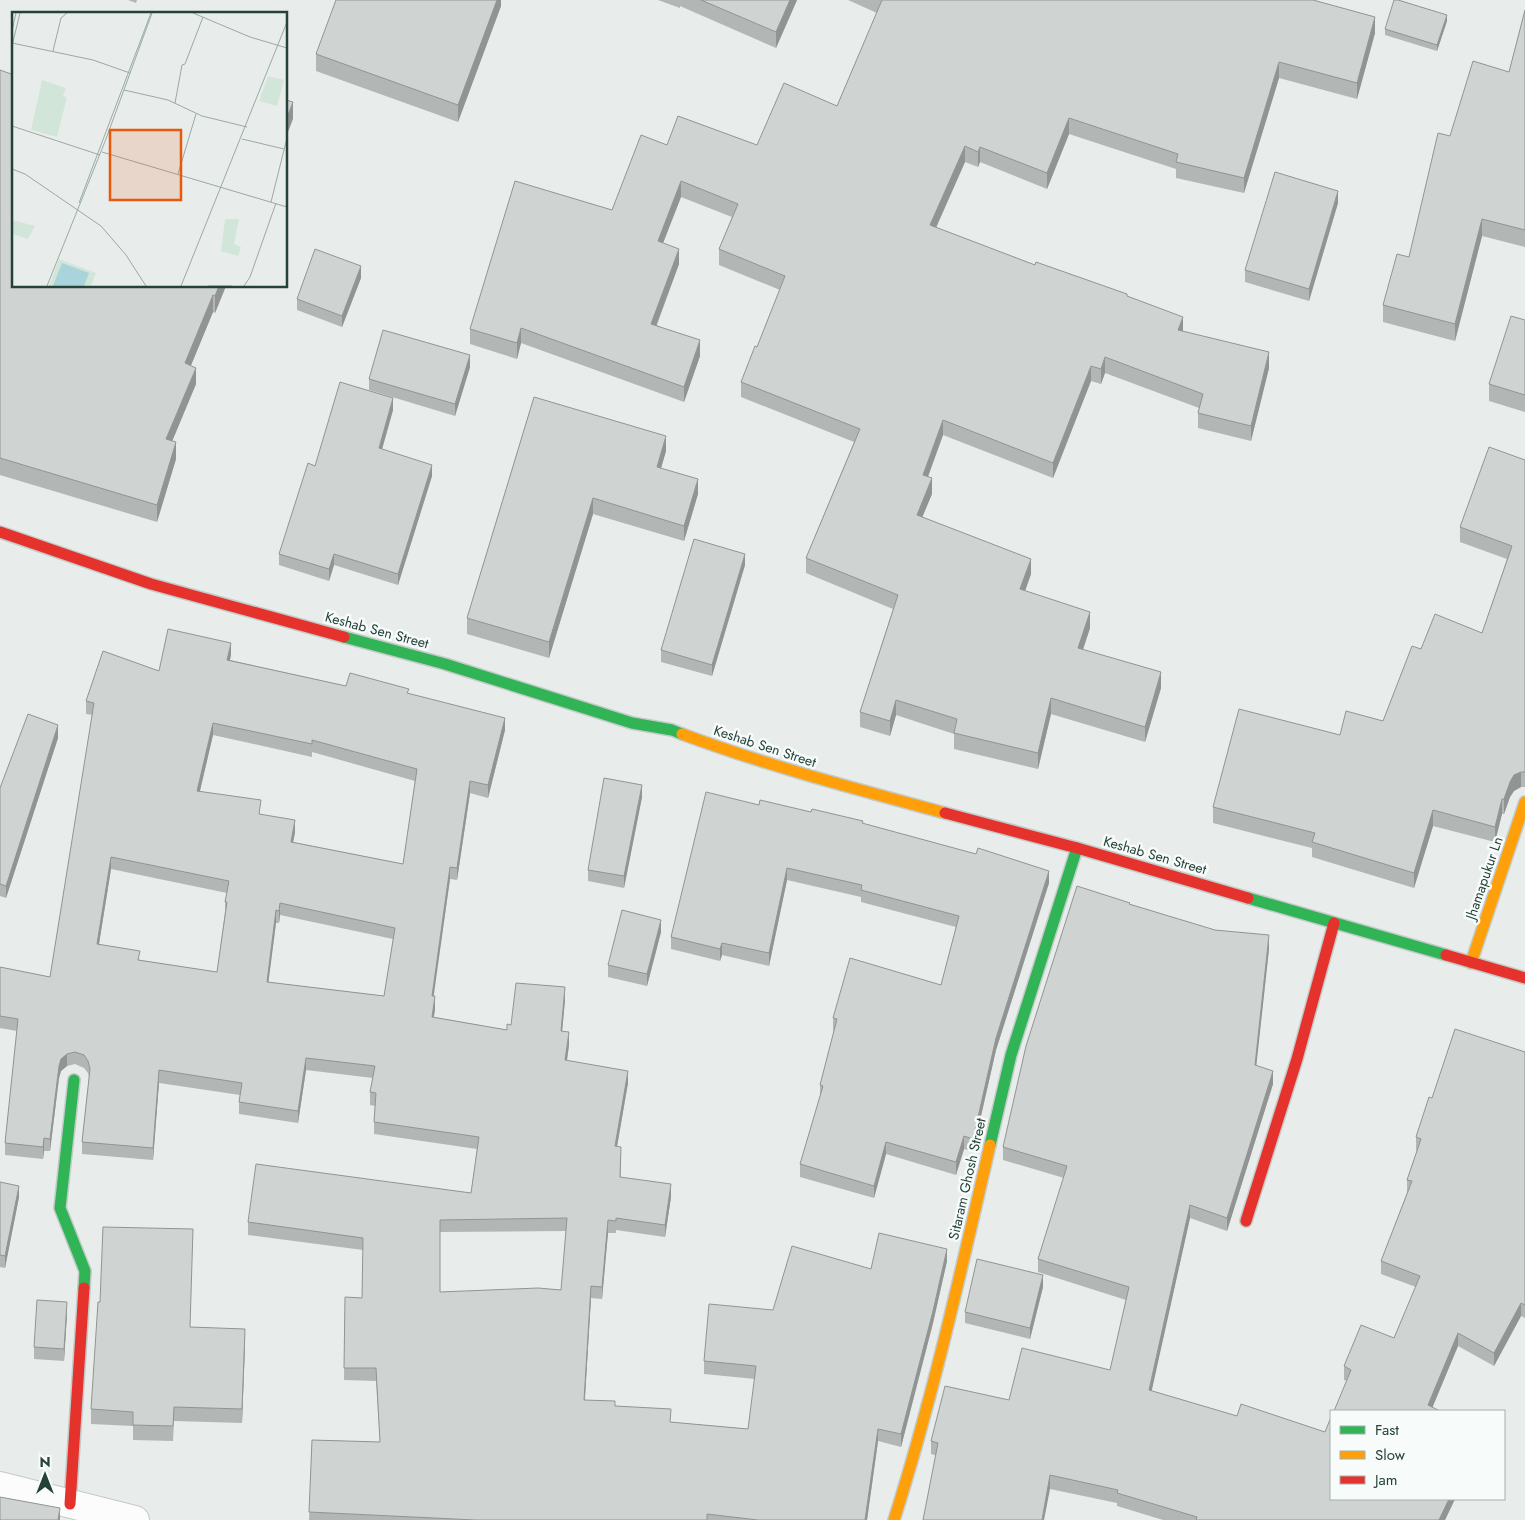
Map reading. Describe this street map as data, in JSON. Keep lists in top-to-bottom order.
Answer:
{
  "streets": {
    "street": ["Keshab Sen Street", "Jhamapukur Ln", "Sitaram Ghosh Street"]
  },
  "crossings": [
    ["Keshab Sen Street", "Jhamapukur Ln"],
    ["Keshab Sen Street", "Sitaram Ghosh Street"]
  ],
  "legend": ["Fast", "Slow", "Jam"],
  "north": "top"
}
